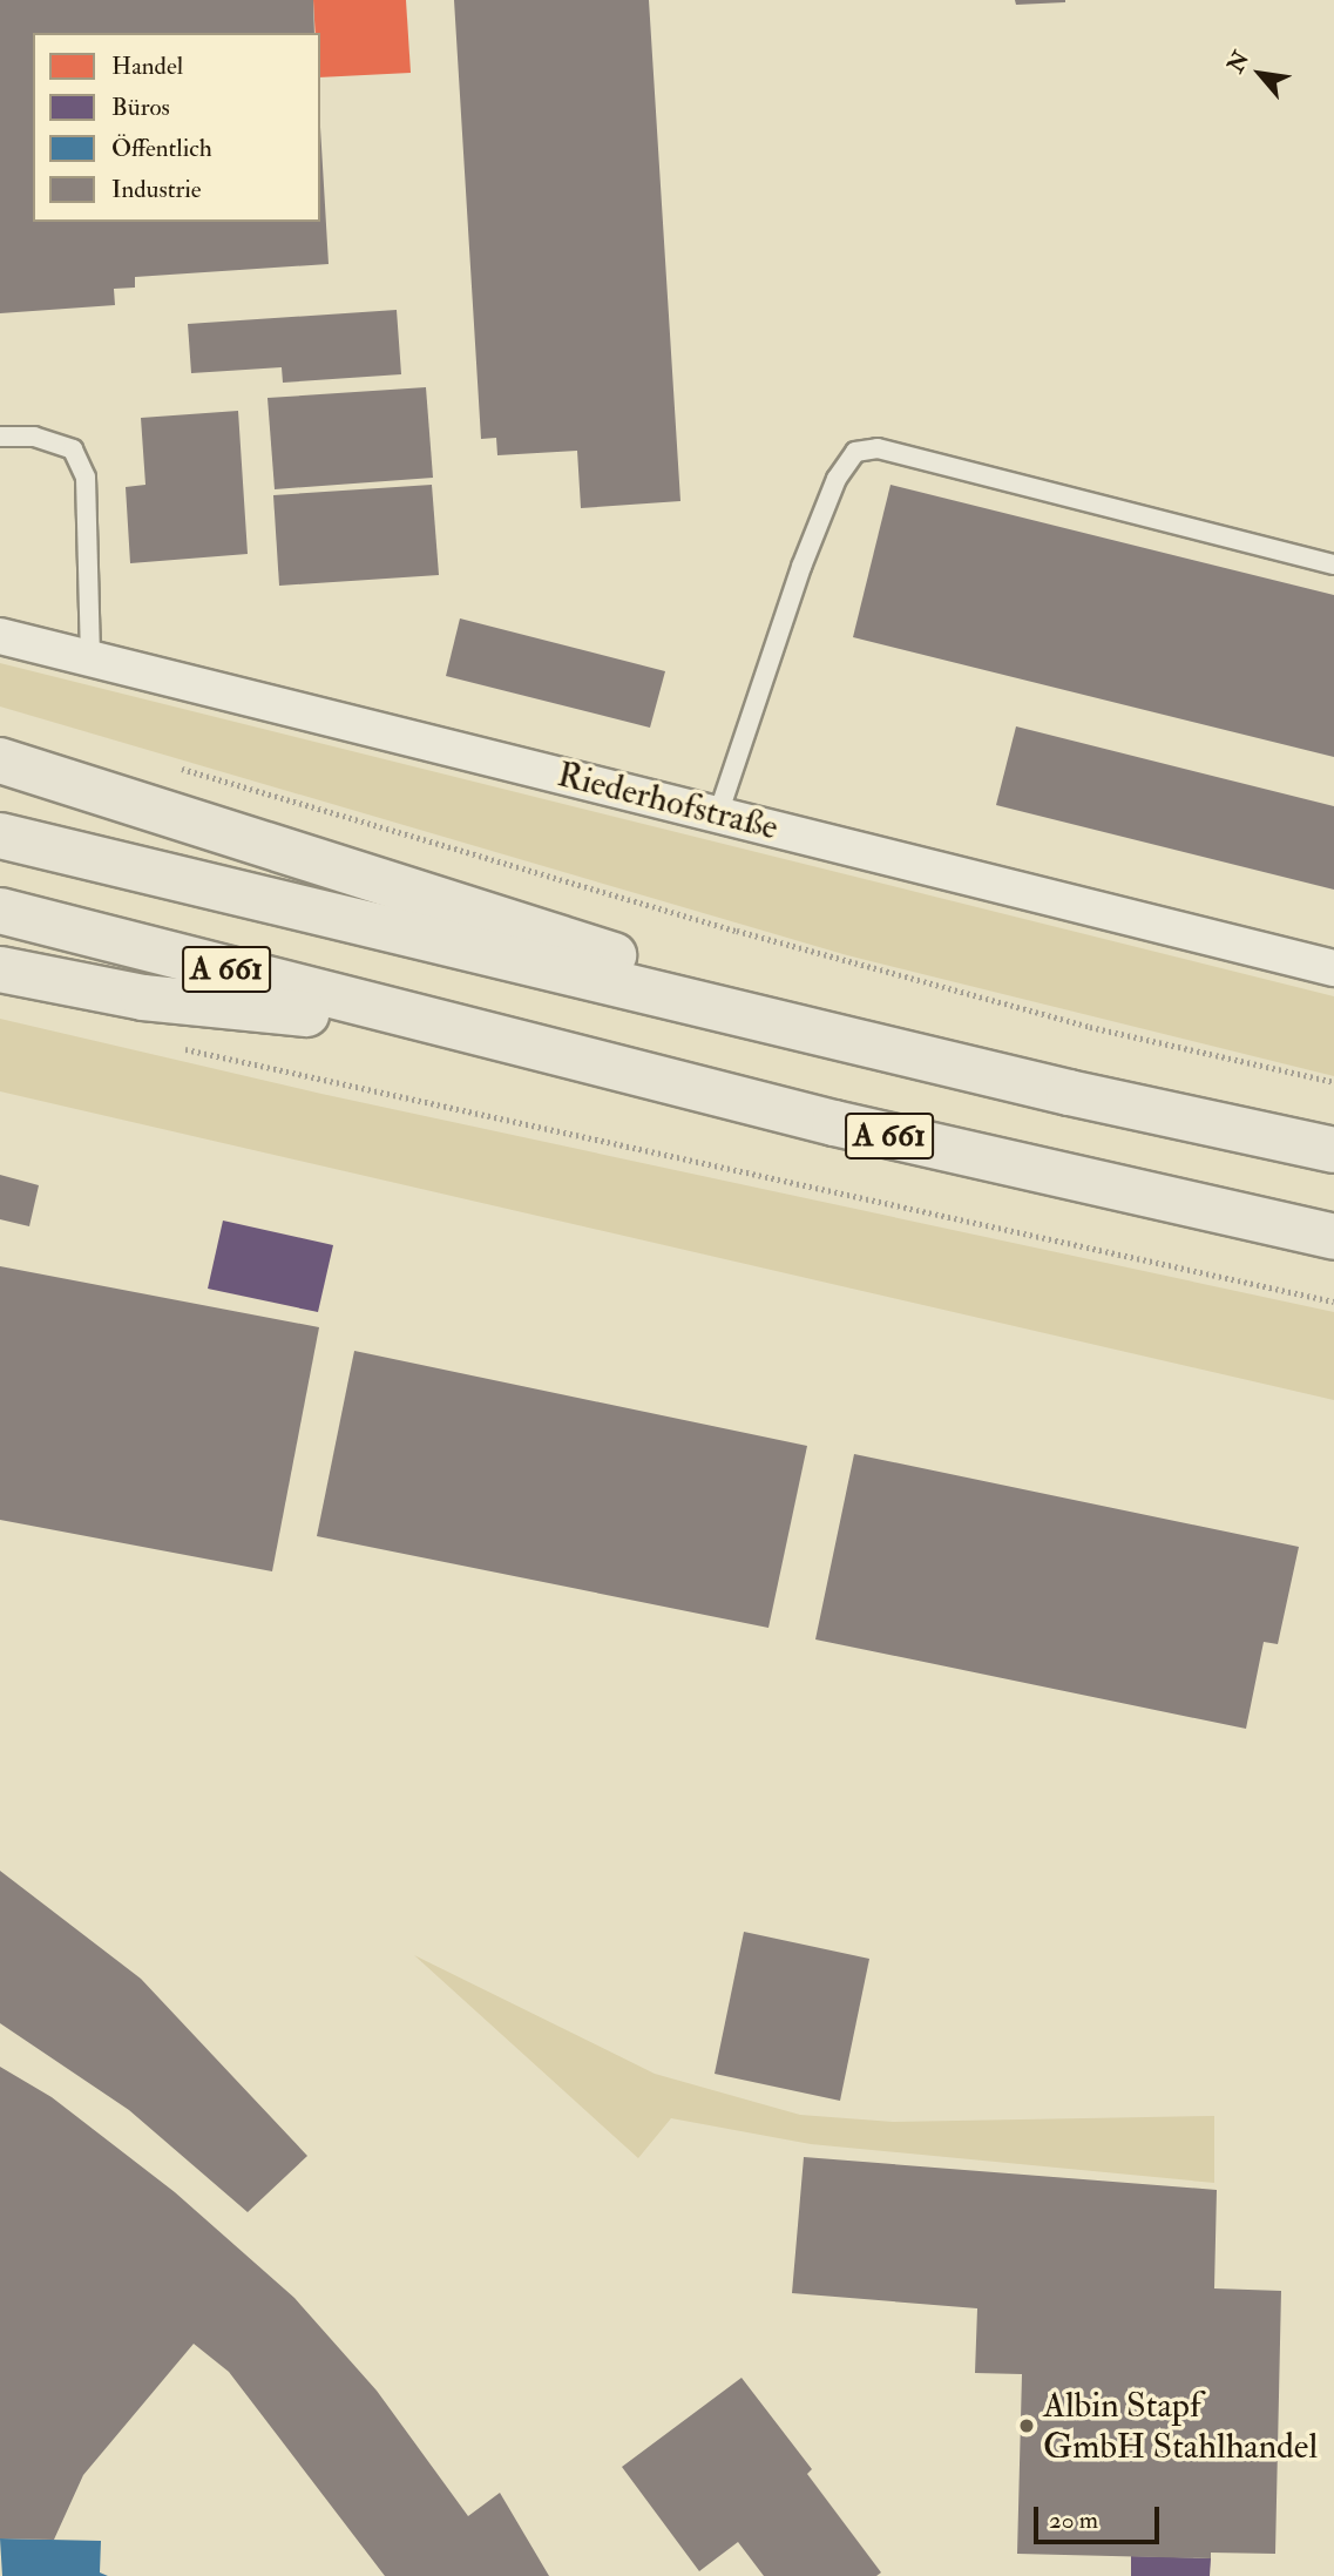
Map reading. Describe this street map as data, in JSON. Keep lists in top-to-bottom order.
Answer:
{
  "streets": {
    "highway": ["A 661"],
    "street": ["Riederhofstraße"]
  },
  "places": ["Albin Stapf GmbH Stahlhandel"],
  "legend": [
    "Handel",
    "Büros",
    "Öffentlich",
    "Industrie"
  ],
  "scale_bar": "20 m",
  "north": "top left"
}
